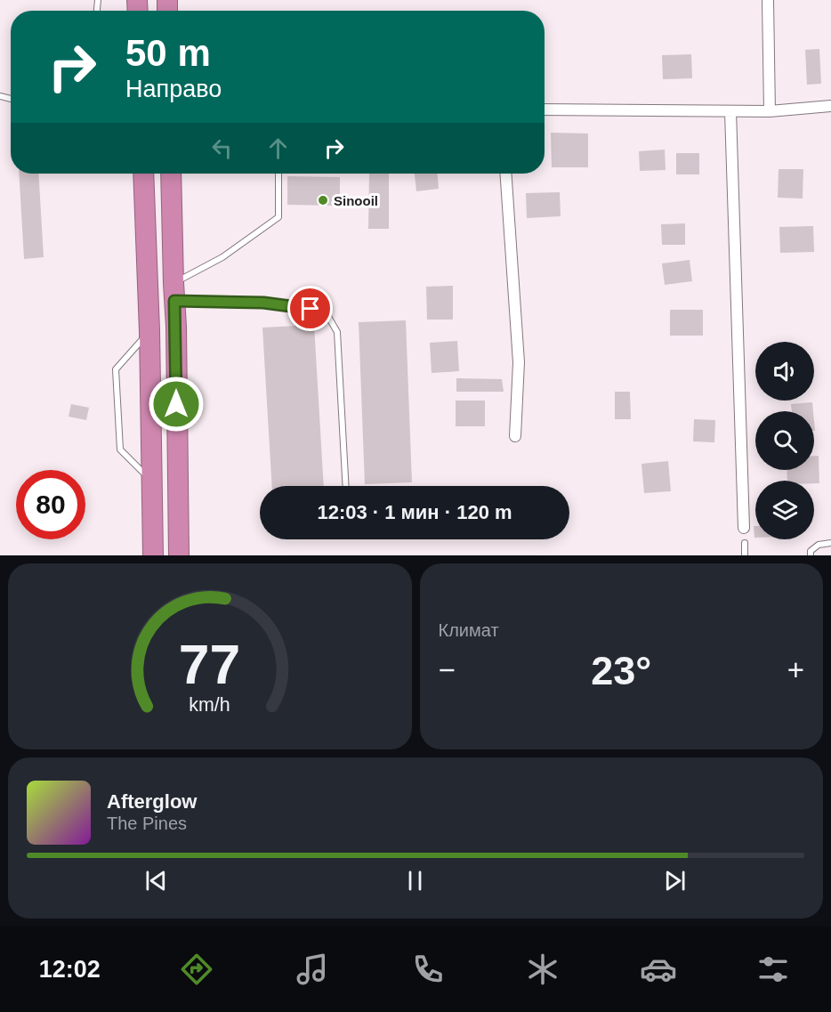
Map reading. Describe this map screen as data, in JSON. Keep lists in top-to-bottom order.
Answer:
{
  "places": ["Sinooil"],
  "page": {
    "turn": ["50 m", "Направо"],
    "limit": "80",
    "trip": "12:03 · 1 мин · 120 m",
    "tile": "Климат",
    "heat": ["−", "23°", "+"],
    "song": ["Afterglow", "The Pines"],
    "tabs": "12:02",
    "gauge": ["77", "km/h"]
  }
}
